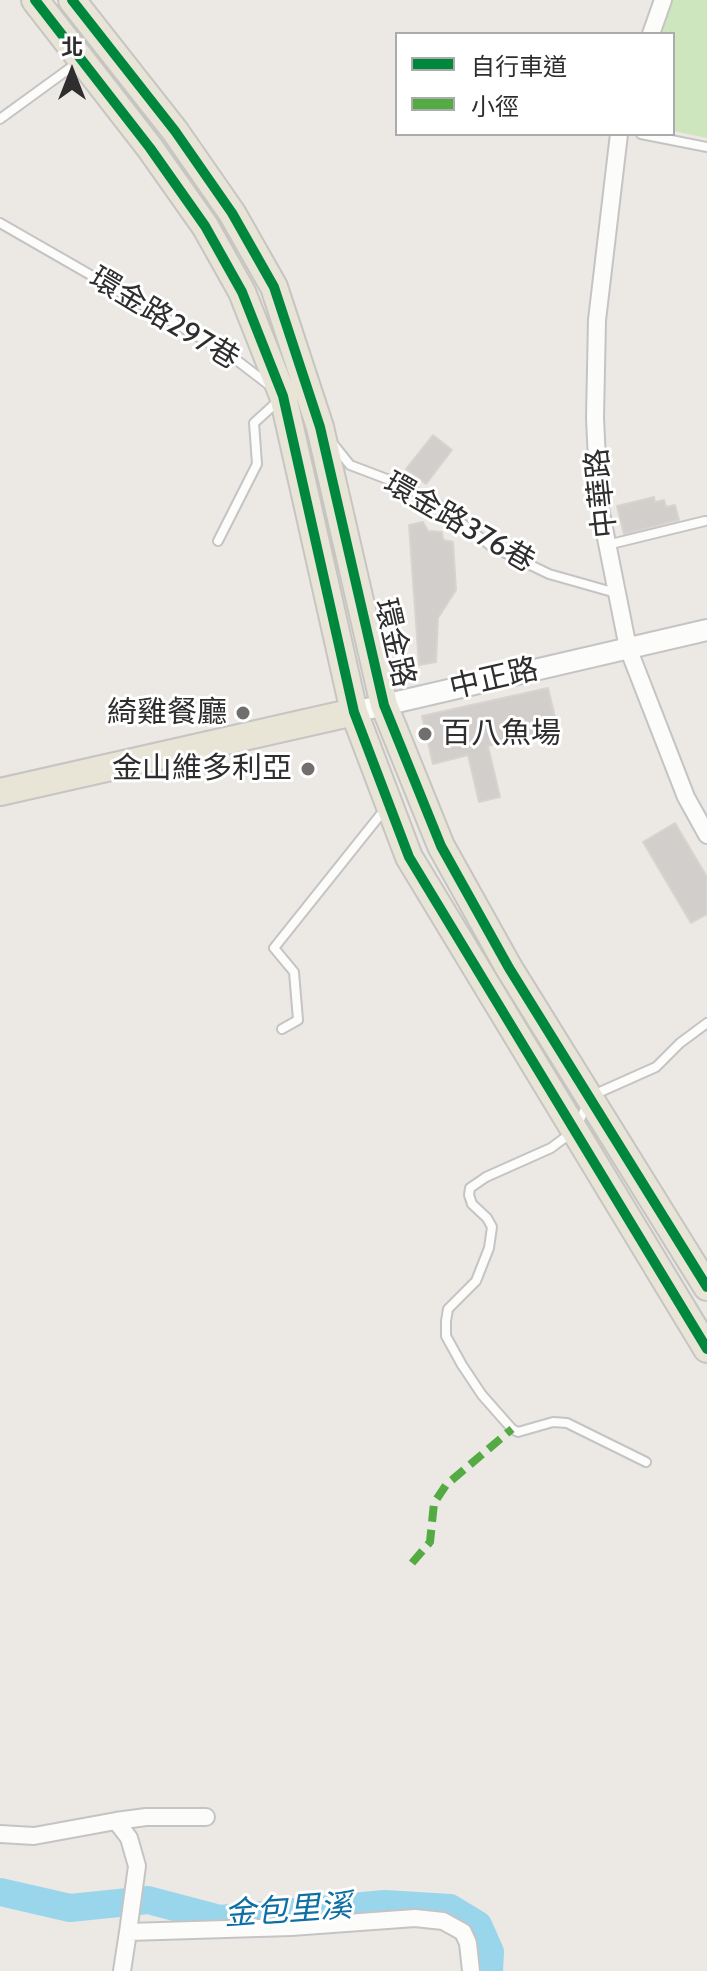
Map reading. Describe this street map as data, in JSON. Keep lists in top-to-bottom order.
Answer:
{
  "streets": {
    "main road": ["環金路", "中正路"],
    "street": ["中華路"],
    "lane": ["環金路297巷", "環金路376巷"]
  },
  "crossings": [
    ["環金路297巷", "環金路"],
    ["中華路", "環金路376巷"],
    ["中華路", "中正路"],
    ["環金路376巷", "環金路"],
    ["環金路", "中正路"]
  ],
  "water": ["金包里溪"],
  "places": ["綺雞餐廳", "百八魚場", "金山維多利亞"],
  "legend": ["自行車道", "小徑"],
  "north": "top"
}
